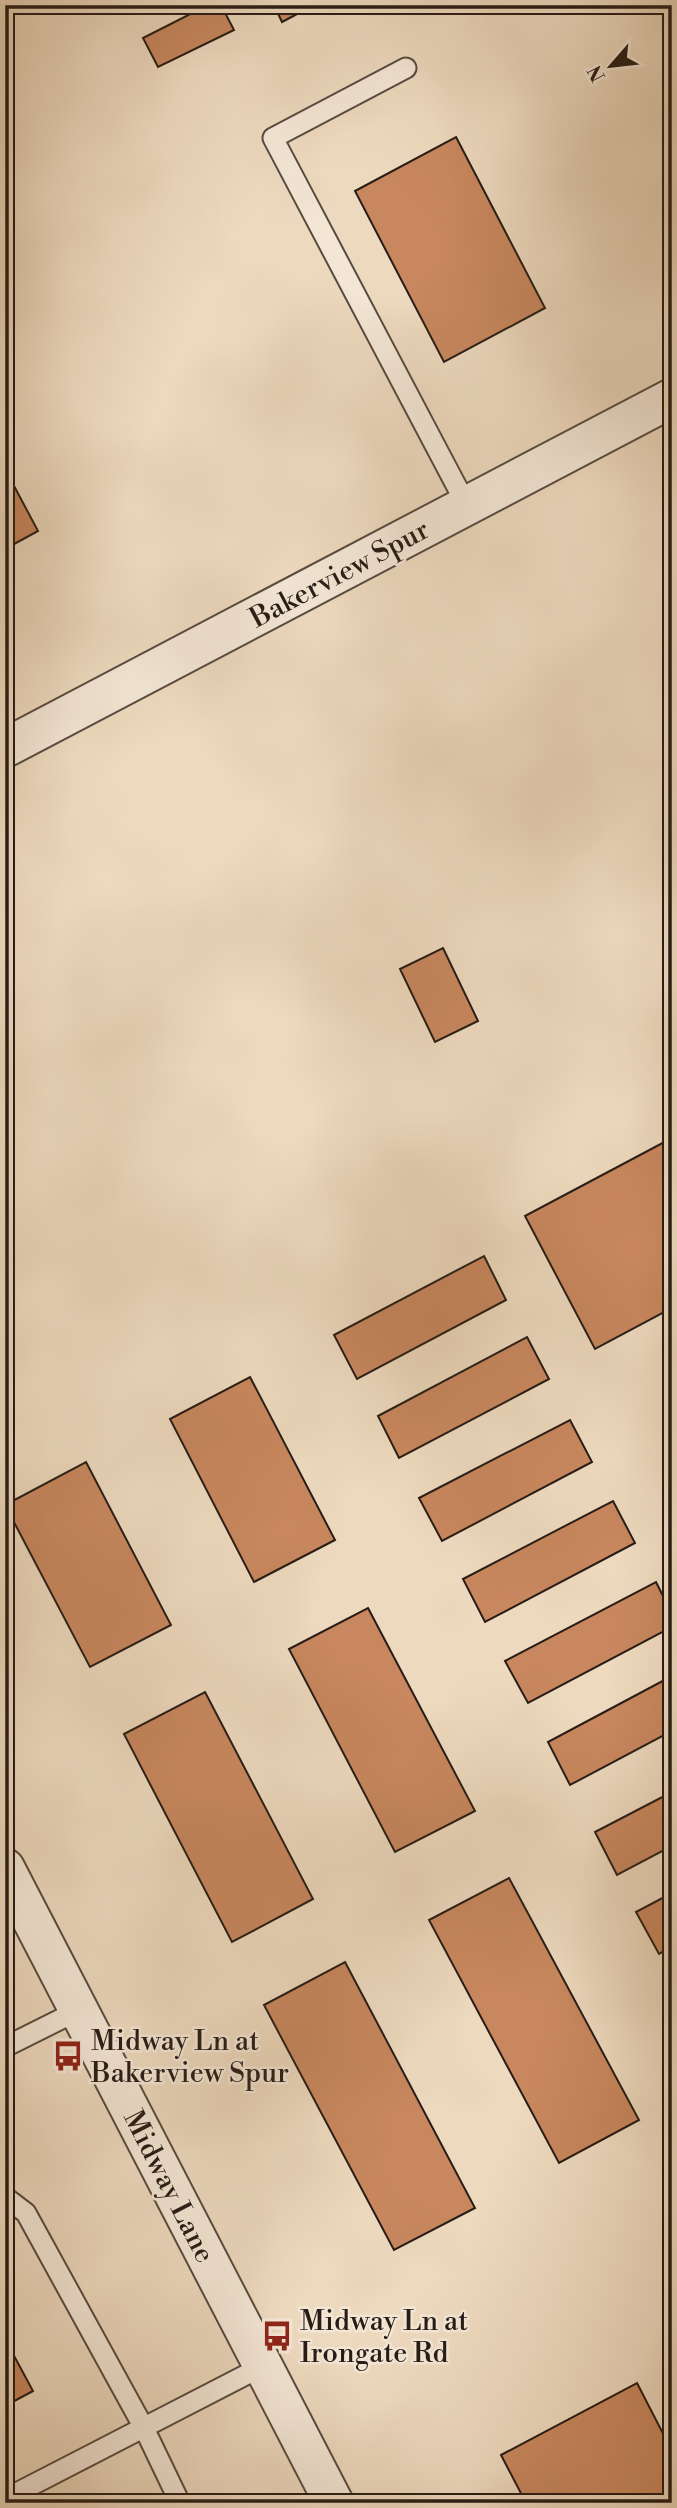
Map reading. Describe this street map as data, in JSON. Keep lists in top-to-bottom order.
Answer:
{
  "streets": {
    "street": ["Bakerview Spur", "Midway Lane"]
  },
  "places": {
    "bus stop": ["Midway Ln at Bakerview Spur", "Midway Ln at Irongate Rd"]
  },
  "north": "bottom left"
}
